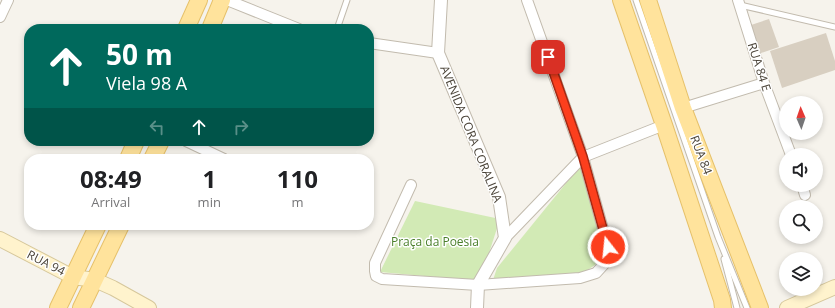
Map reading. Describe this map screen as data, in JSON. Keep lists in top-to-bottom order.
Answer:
{
  "streets": {
    "main road": ["RUA 84", "RUA 94"],
    "street": ["RUA 84 E", "AVENIDA CORA CORALINA"]
  },
  "parks": ["Praça da Poesia"],
  "north": "top",
  "page": {
    "turn": ["50 m", "Viela 98 A"],
    "eta": [
      "08:49",
      "Arrival",
      "1",
      "min",
      "110",
      "m"
    ]
  }
}
